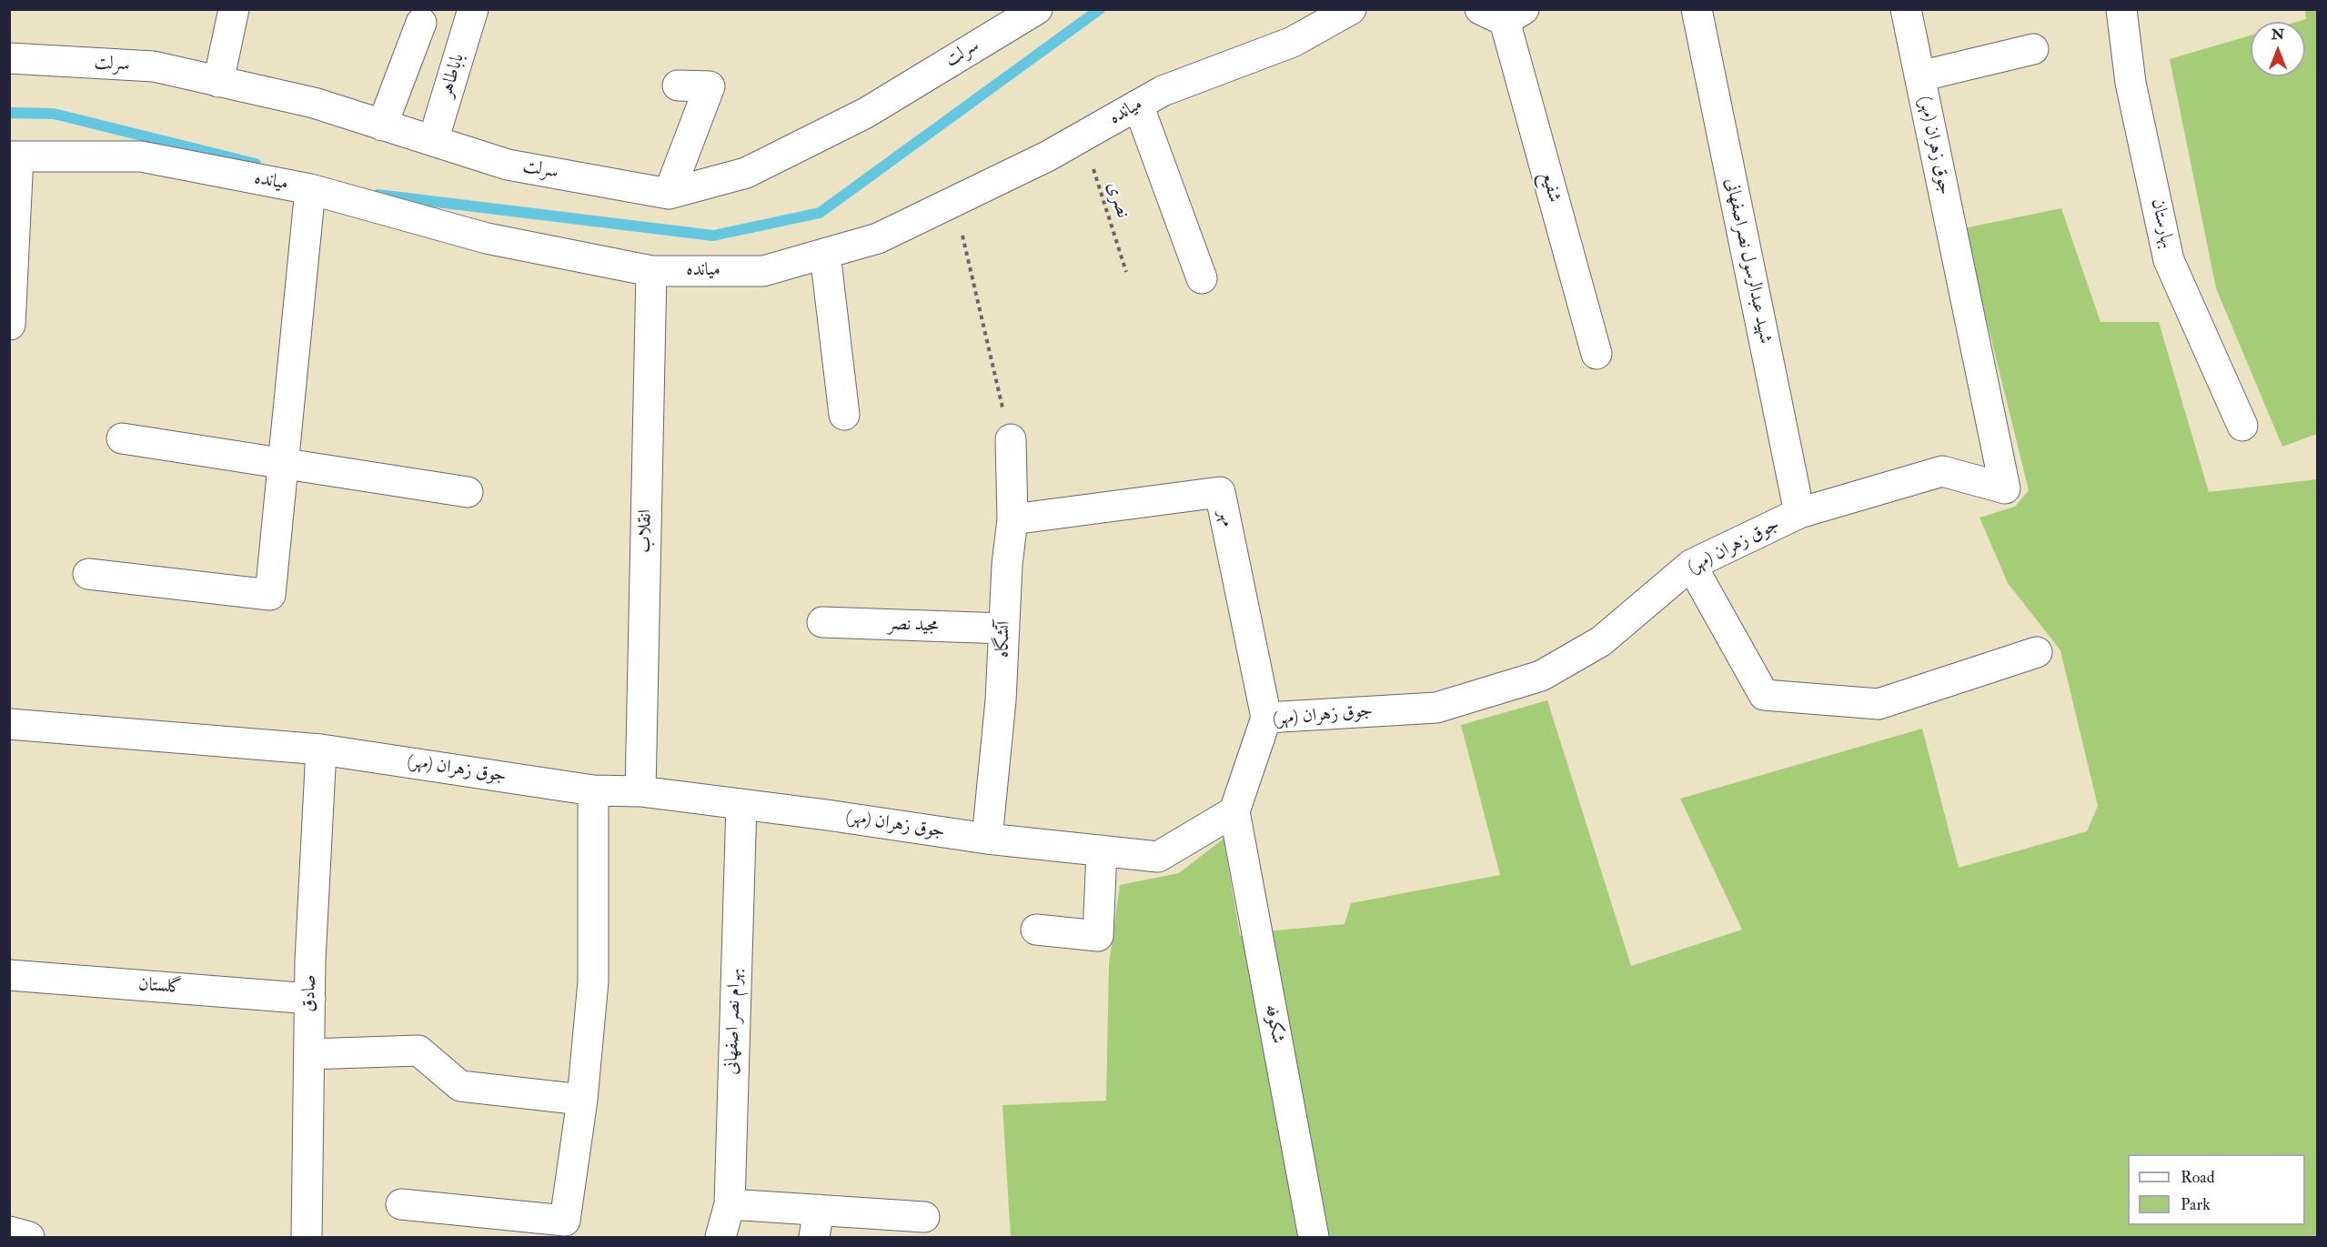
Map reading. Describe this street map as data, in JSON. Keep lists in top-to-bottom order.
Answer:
{
  "streets": {
    "street": [
      "سرلت",
      "باباطاهر",
      "میانده",
      "جوق زهران (مهر)",
      "شفیع",
      "بهارستان",
      "شهید عبدالرسول نصراصفهانی",
      "مهر",
      "انقلاب",
      "مجید نصر",
      "آتشگاه",
      "گلستان",
      "صادق",
      "بهرام نصر اصفهانی",
      "شکوفه"
    ],
    "path": ["نصری"]
  },
  "crossings": [
    ["سرلت", "باباطاهر"],
    ["میانده", "نصری"],
    ["میانده", "انقلاب"],
    ["جوق زهران (مهر)", "شهید عبدالرسول نصراصفهانی"],
    ["جوق زهران (مهر)", "مهر"],
    ["جوق زهران (مهر)", "انقلاب"],
    ["جوق زهران (مهر)", "آتشگاه"],
    ["جوق زهران (مهر)", "صادق"],
    ["جوق زهران (مهر)", "بهرام نصر اصفهانی"],
    ["جوق زهران (مهر)", "شکوفه"],
    ["مهر", "آتشگاه"],
    ["مجید نصر", "آتشگاه"],
    ["گلستان", "صادق"]
  ],
  "legend": ["Road", "Park"],
  "north": "top"
}
